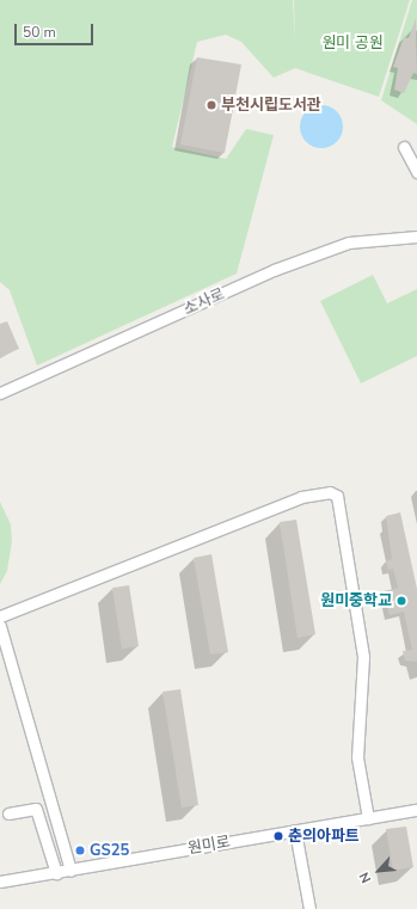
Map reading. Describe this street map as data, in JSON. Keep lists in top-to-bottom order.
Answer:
{
  "streets": {
    "street": ["소사로", "원미로"]
  },
  "parks": ["원미 공원"],
  "places": [
    "부천시립도서관",
    "원미중학교",
    "춘의아파트",
    "GS25"
  ],
  "scale_bar": "50 m",
  "north": "bottom left"
}
